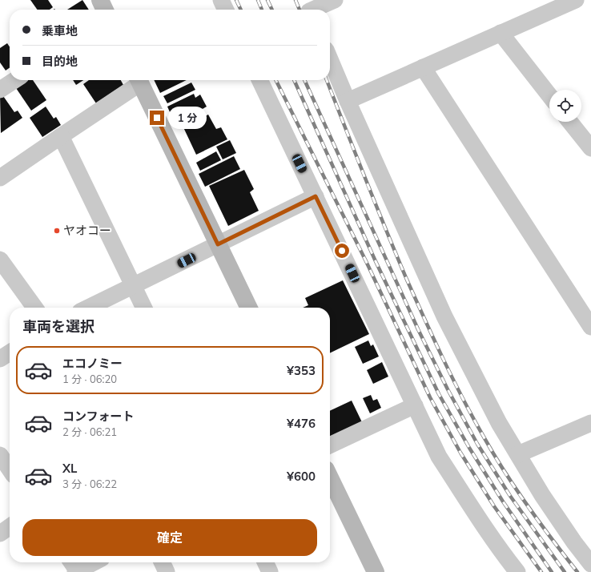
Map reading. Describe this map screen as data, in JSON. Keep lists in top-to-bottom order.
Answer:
{
  "places": ["ヤオコー"],
  "page": {
    "banner": ["乗車地", "目的地"],
    "bubble": "1 分",
    "heading": "車両を選択",
    "list": [
      {
        "name": "エコノミー",
        "note": "1 分 · 06:20",
        "value": "¥353"
      },
      {
        "name": "コンフォート",
        "note": "2 分 · 06:21",
        "value": "¥476"
      },
      {
        "name": "XL",
        "note": "3 分 · 06:22",
        "value": "¥600"
      }
    ],
    "buttons": "確定"
  }
}
